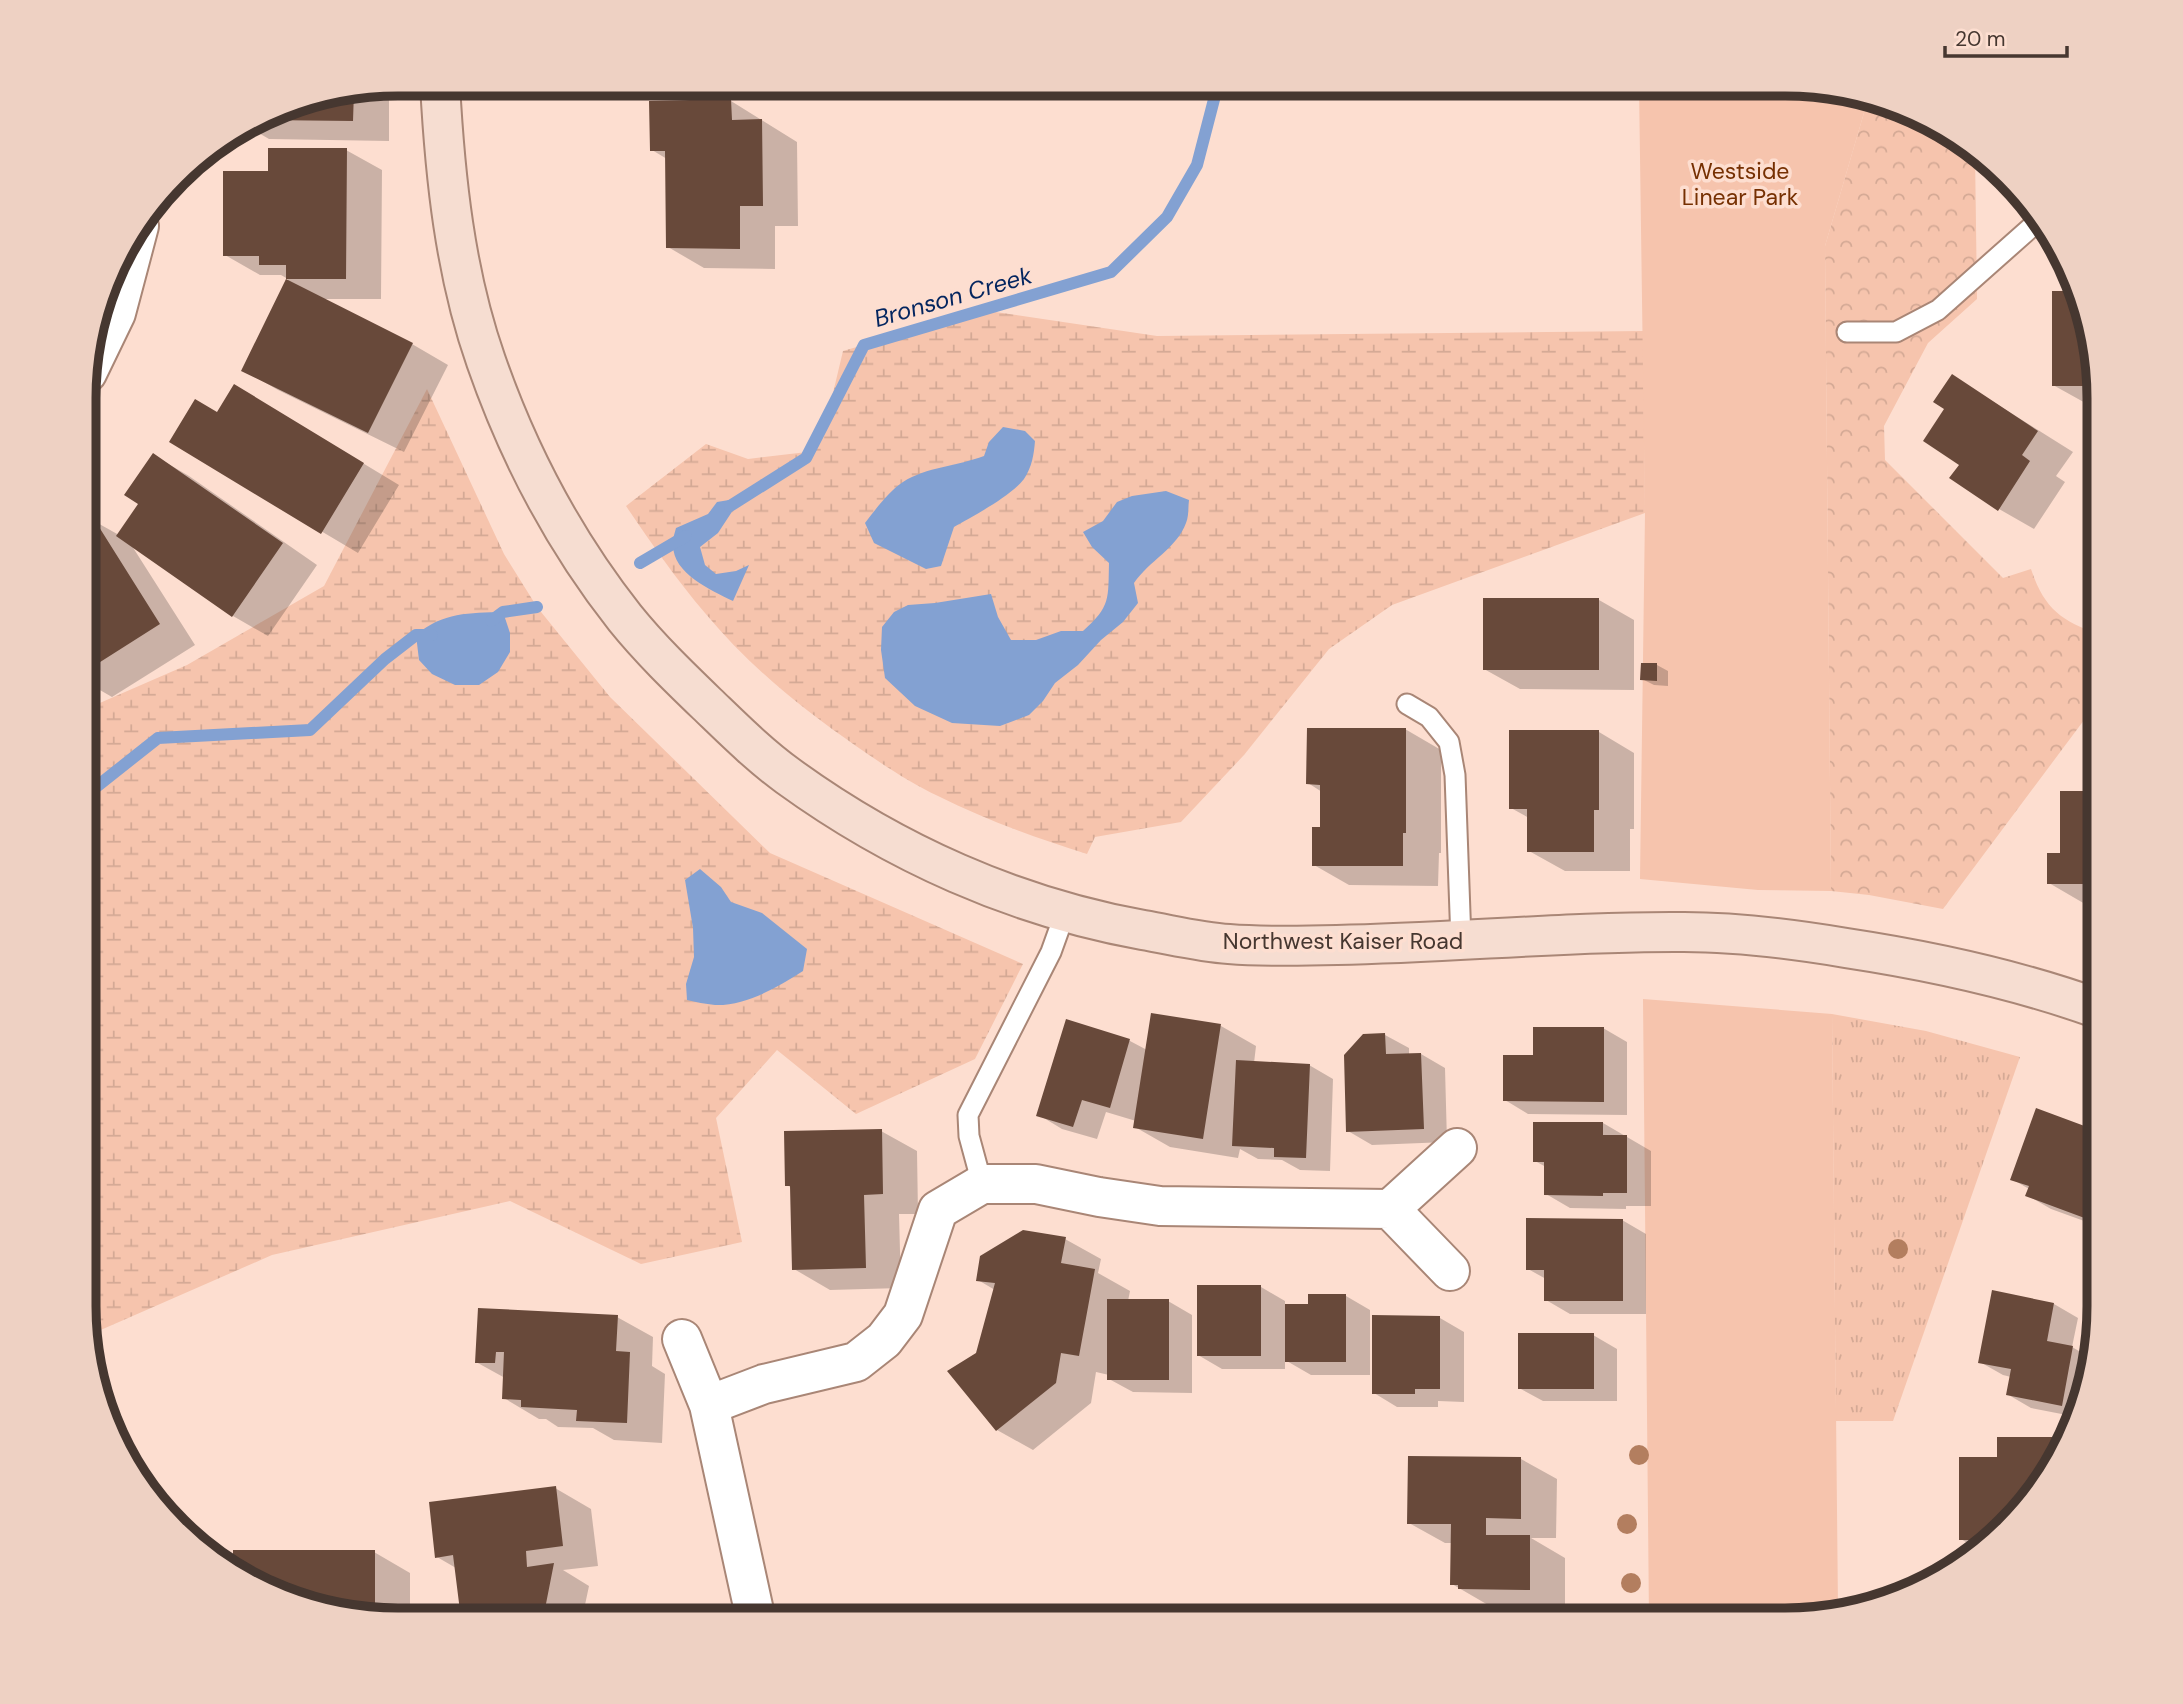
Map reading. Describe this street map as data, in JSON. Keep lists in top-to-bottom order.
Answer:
{
  "streets": {
    "main road": ["Northwest Kaiser Road"]
  },
  "water": ["Bronson Creek"],
  "parks": ["Westside Linear Park"],
  "scale_bar": "20 m"
}
